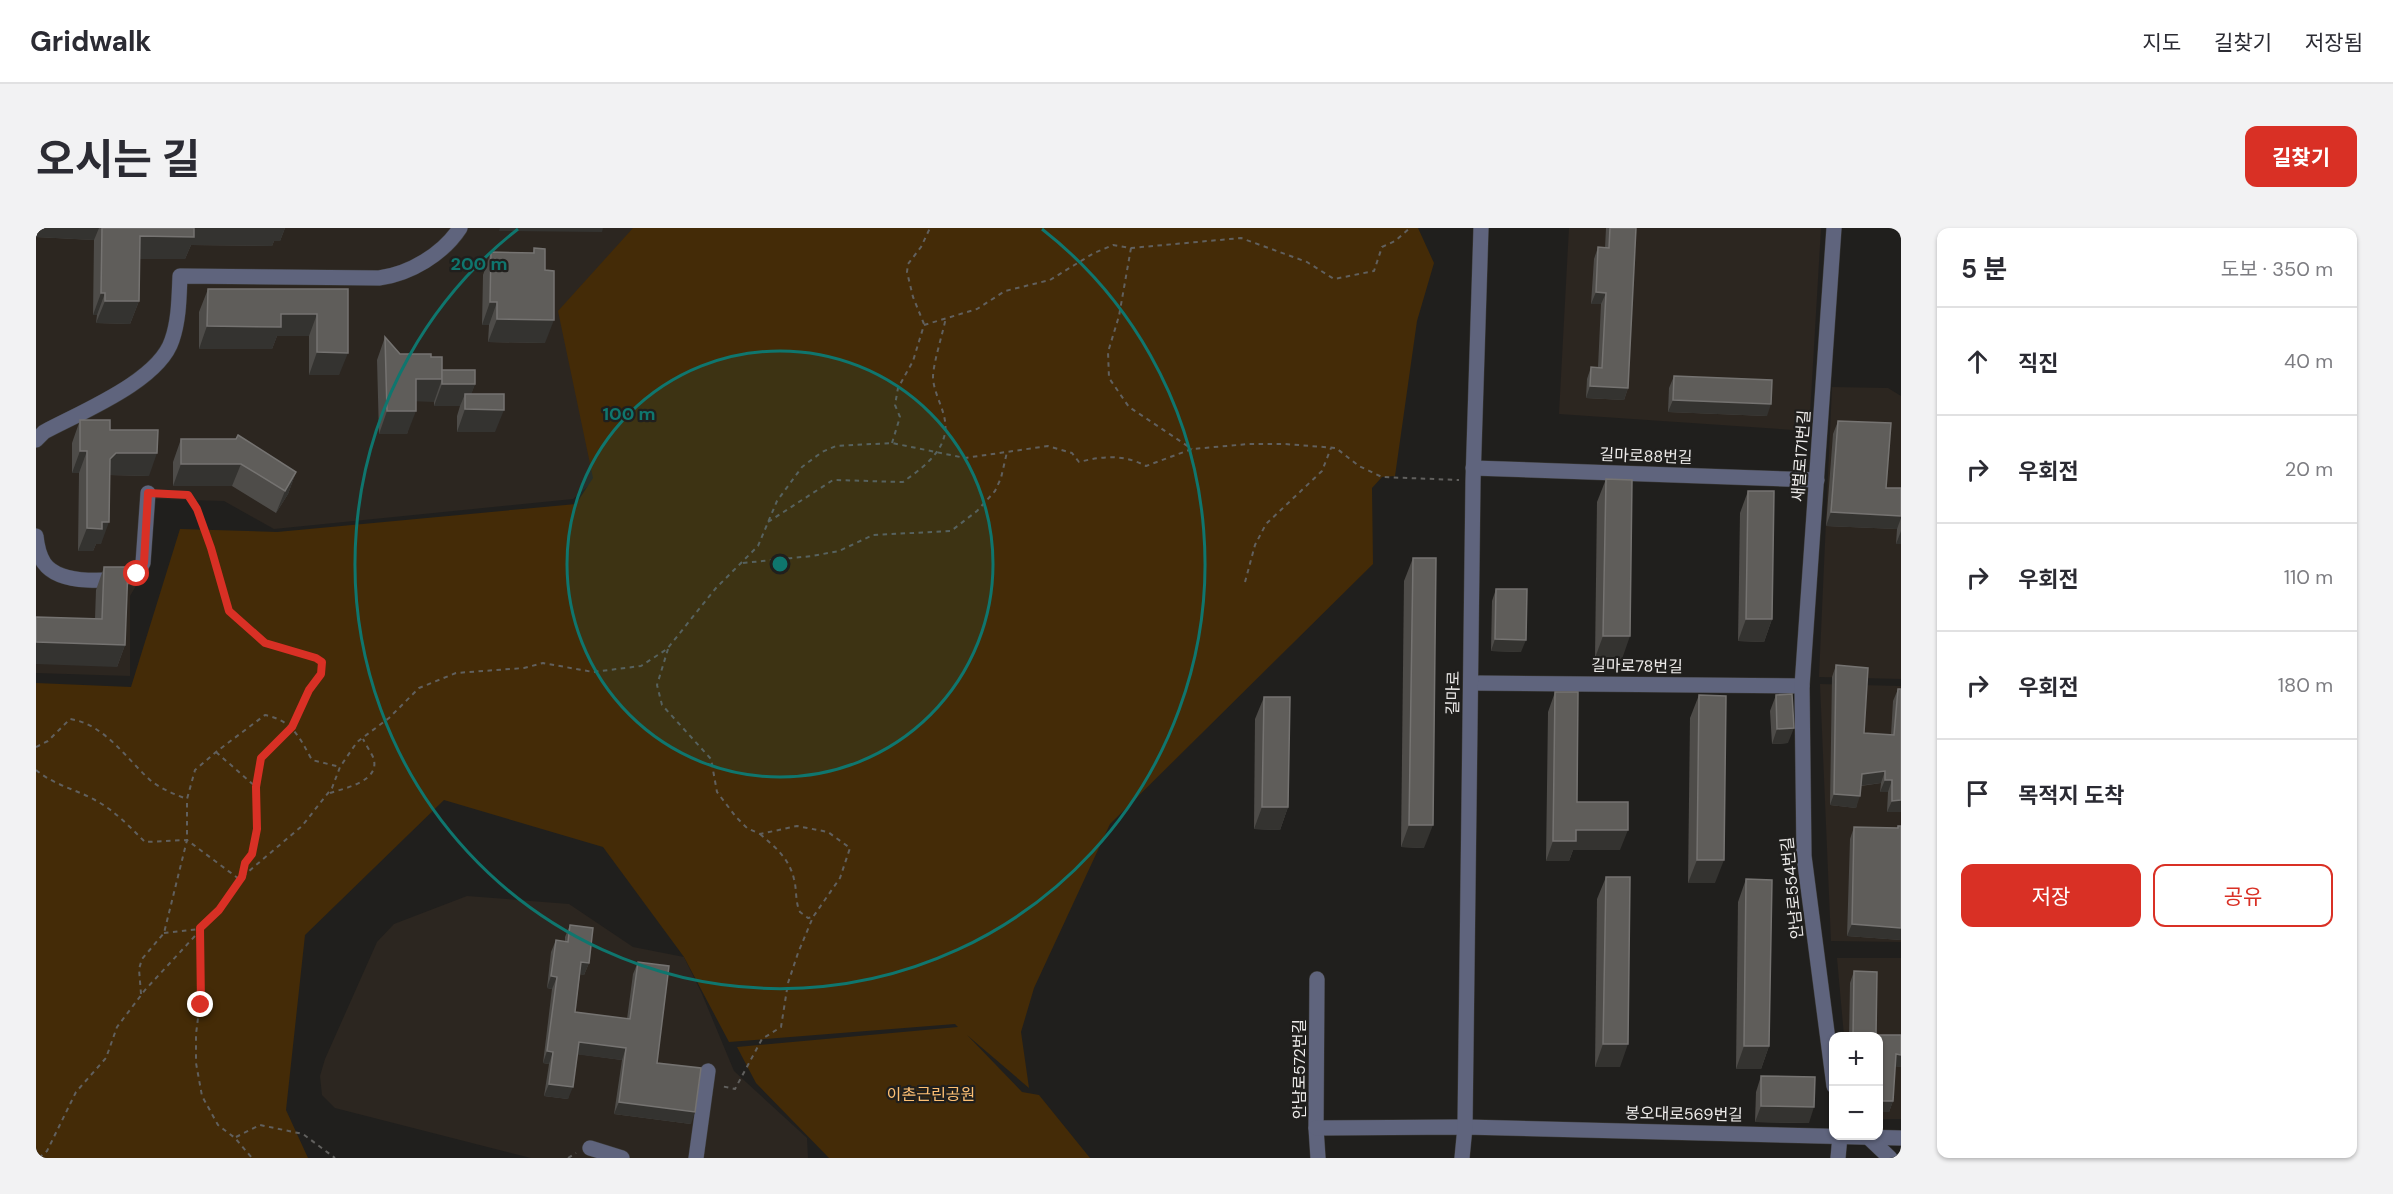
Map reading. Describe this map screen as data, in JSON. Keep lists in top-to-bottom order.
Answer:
{
  "streets": {
    "street": [
      "길마로88번길",
      "새벌로171번길",
      "길마로78번길",
      "길마로",
      "안남로554번길",
      "안남로572번길",
      "봉오대로569번길"
    ]
  },
  "crossings": [
    ["길마로88번길", "새벌로171번길"],
    ["길마로88번길", "길마로"],
    ["새벌로171번길", "길마로78번길"],
    ["새벌로171번길", "안남로554번길"],
    ["길마로78번길", "길마로"],
    ["길마로78번길", "안남로554번길"],
    ["길마로", "봉오대로569번길"],
    ["안남로572번길", "봉오대로569번길"]
  ],
  "parks": ["이촌근린공원"],
  "page": {
    "header": "Gridwalk",
    "nav": ["지도", "길찾기", "저장됨"],
    "title": "오시는 길",
    "buttons": [
      "길찾기",
      ["저장", "공유"]
    ],
    "heading": ["5 분", "도보 · 350 m"],
    "list": [
      ["직진", "40 m"],
      ["우회전", "20 m"],
      ["우회전", "110 m"],
      ["우회전", "180 m"],
      "목적지 도착"
    ],
    "map_buttons": ["+", "−"]
  },
  "rings": ["200 m", "100 m"]
}
